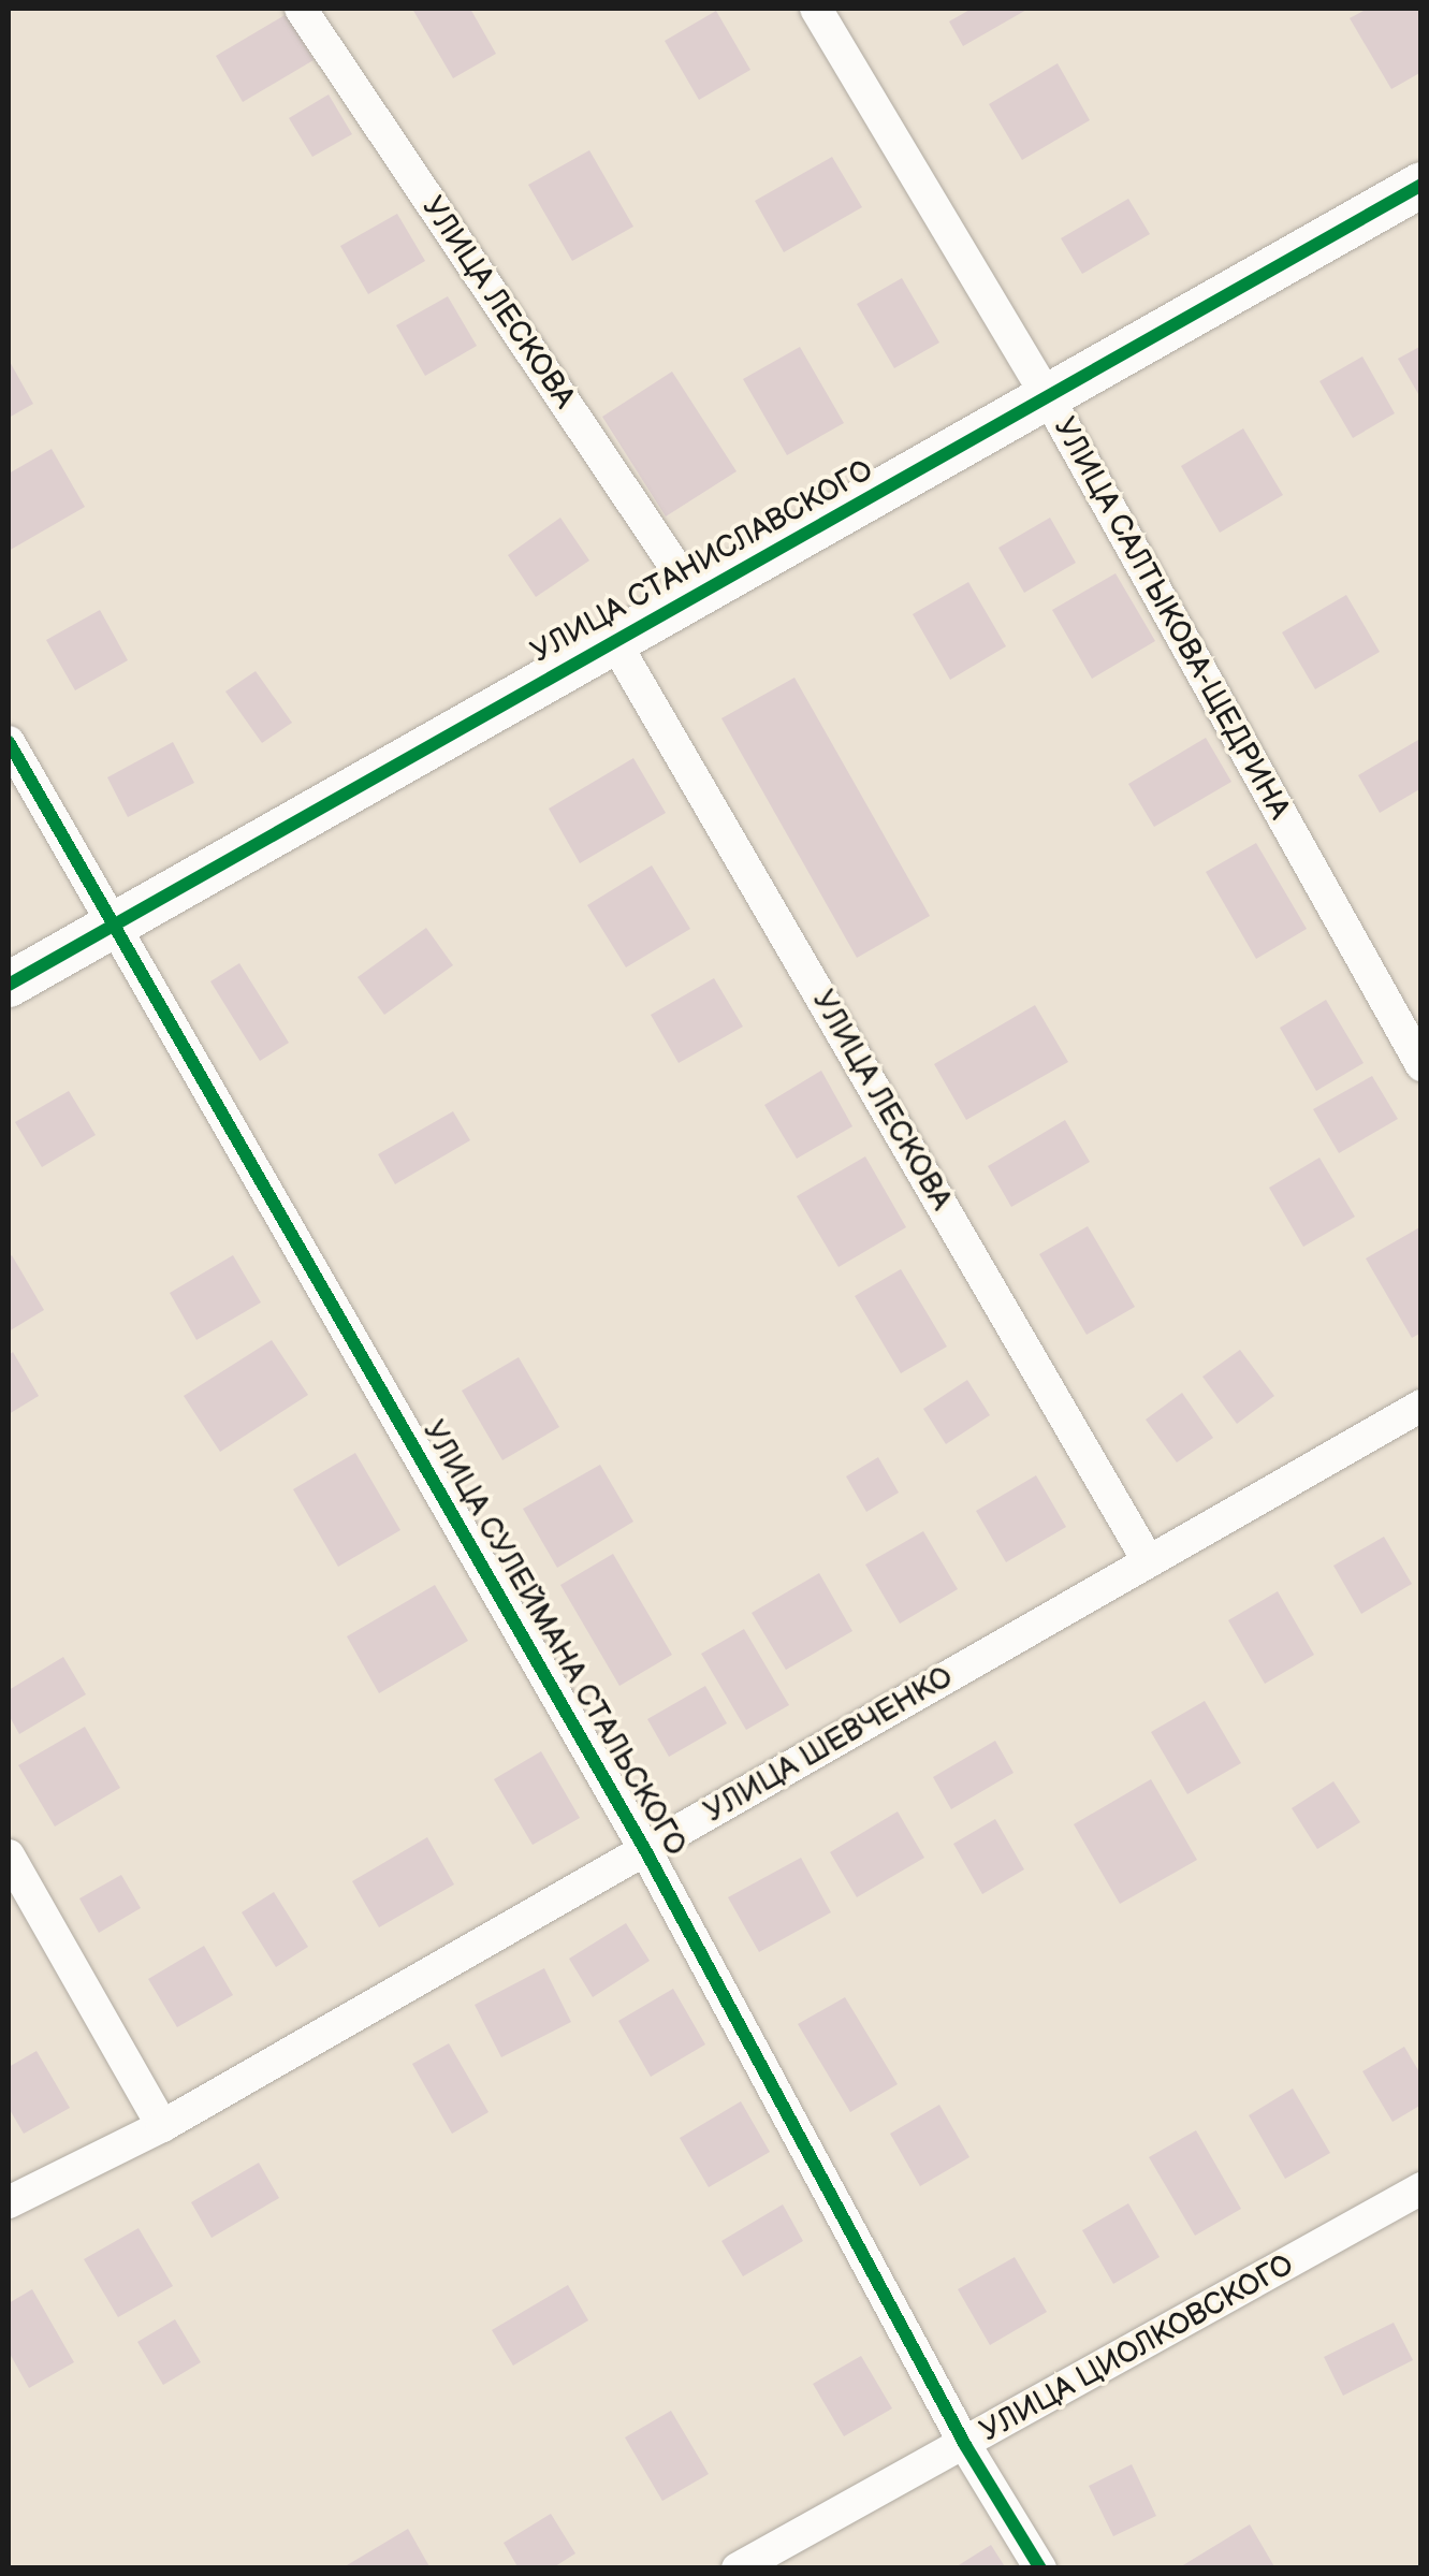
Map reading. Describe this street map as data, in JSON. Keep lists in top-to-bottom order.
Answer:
{
  "streets": {
    "street": [
      "УЛИЦА ЛЕСКОВА",
      "УЛИЦА СТАНИСЛАВСКОГО",
      "УЛИЦА САЛТЫКОВА-ЩЕДРИНА",
      "УЛИЦА СУЛЕЙМАНА СТАЛЬСКОГО",
      "УЛИЦА ШЕВЧЕНКО",
      "УЛИЦА ЦИОЛКОВСКОГО"
    ]
  },
  "crossings": [
    ["УЛИЦА ЛЕСКОВА", "УЛИЦА СТАНИСЛАВСКОГО"],
    ["УЛИЦА ЛЕСКОВА", "УЛИЦА ШЕВЧЕНКО"],
    ["УЛИЦА СТАНИСЛАВСКОГО", "УЛИЦА САЛТЫКОВА-ЩЕДРИНА"],
    ["УЛИЦА СТАНИСЛАВСКОГО", "УЛИЦА СУЛЕЙМАНА СТАЛЬСКОГО"],
    ["УЛИЦА СУЛЕЙМАНА СТАЛЬСКОГО", "УЛИЦА ШЕВЧЕНКО"],
    ["УЛИЦА СУЛЕЙМАНА СТАЛЬСКОГО", "УЛИЦА ЦИОЛКОВСКОГО"]
  ]
}
